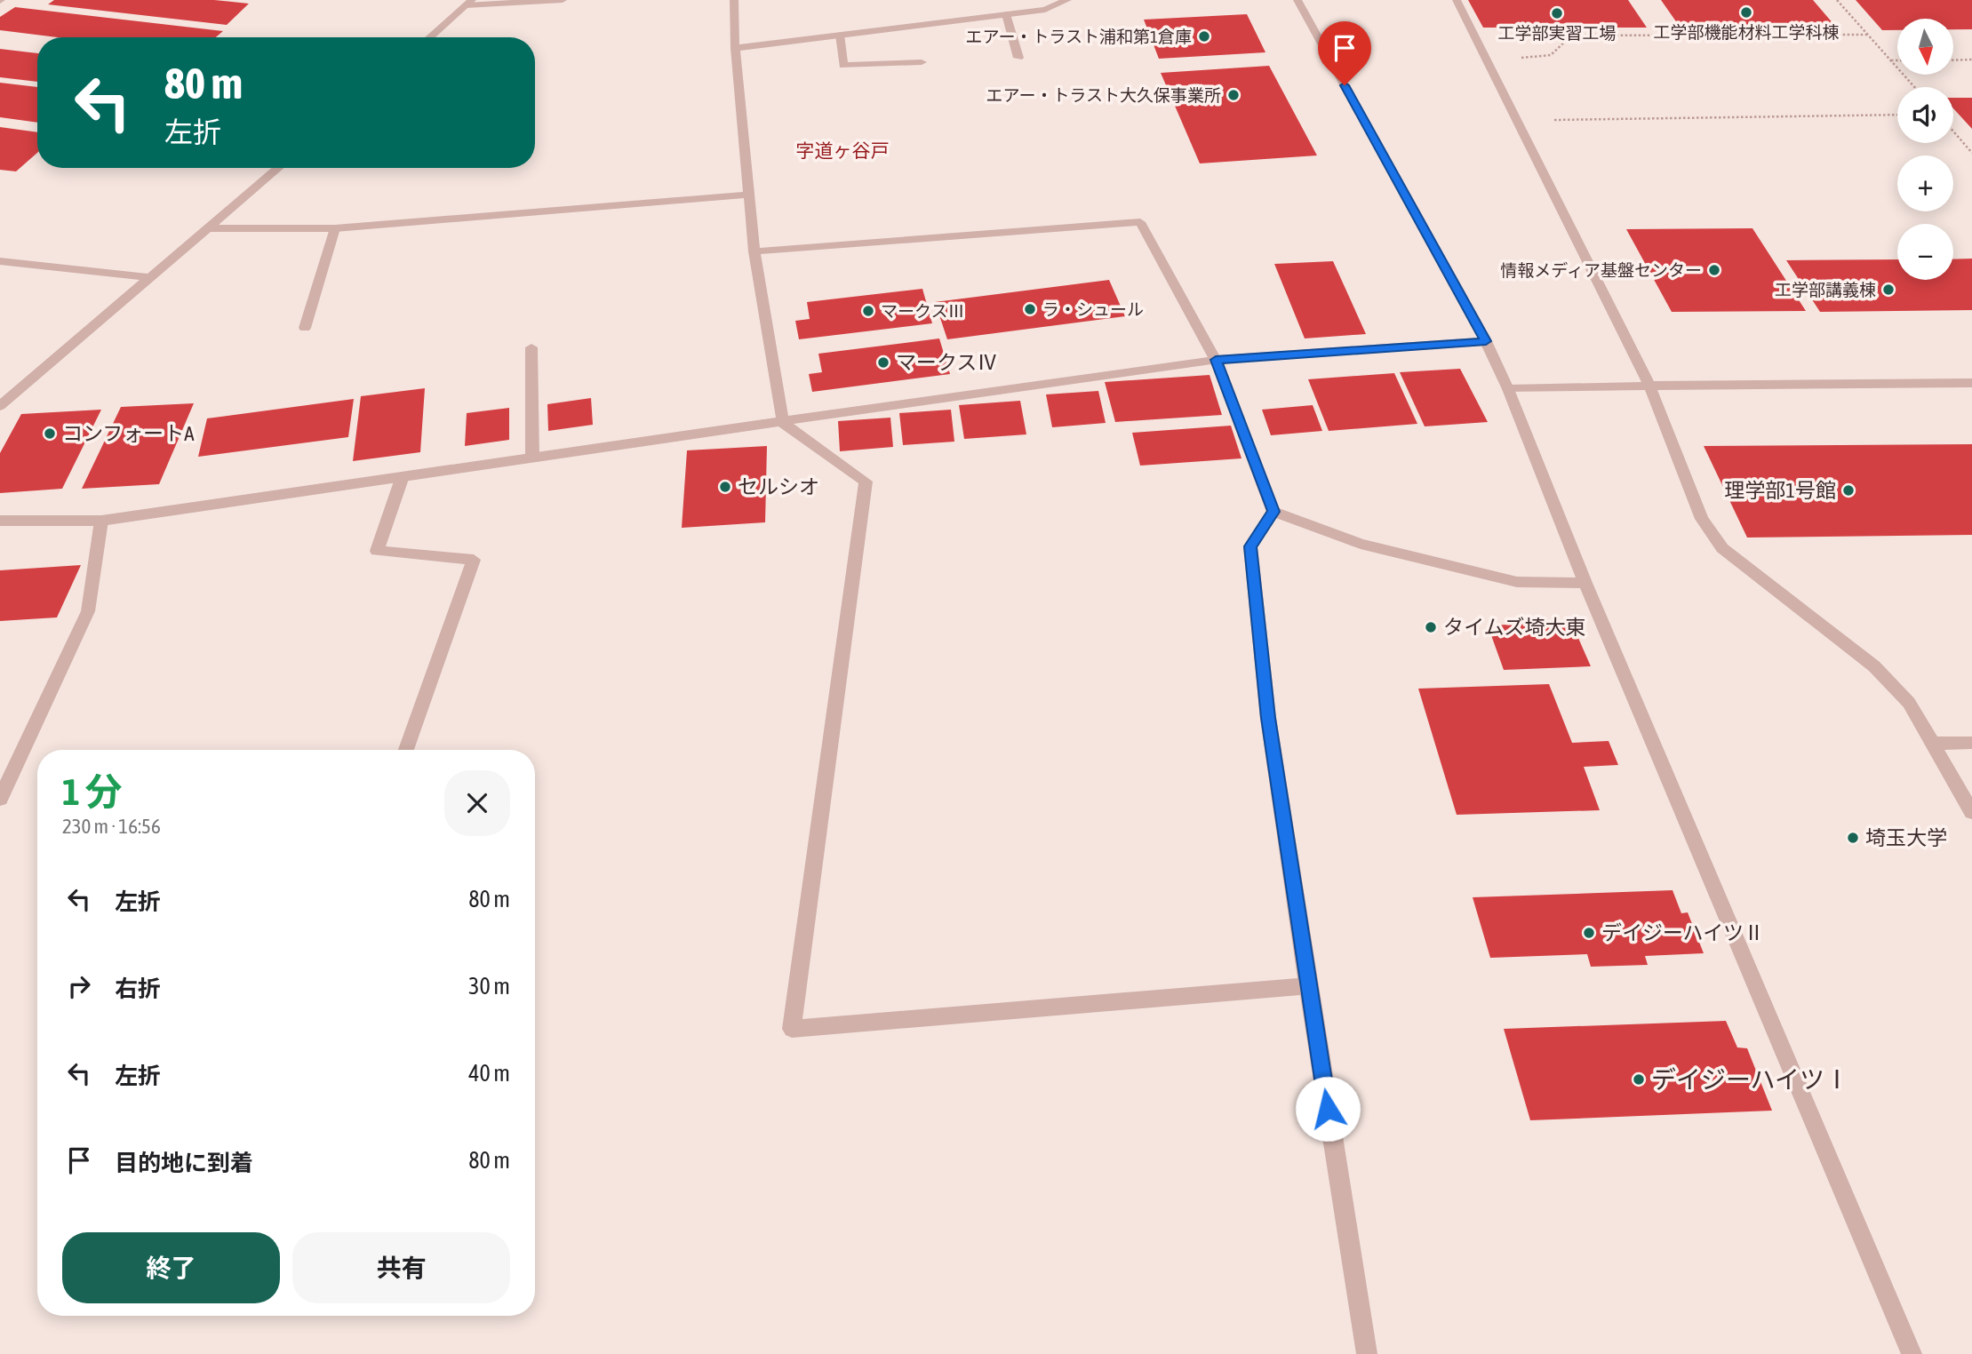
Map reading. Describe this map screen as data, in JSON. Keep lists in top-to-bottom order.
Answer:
{
  "districts": ["字道ヶ谷戸"],
  "places": [
    "工学部機能材料工学科棟",
    "工学部実習工場",
    "エアー・トラスト浦和第1倉庫",
    "エアー・トラスト大久保事業所",
    "情報メディア基盤センター",
    "工学部講義棟",
    "ラ・シュール",
    "マークスⅢ",
    "マークスⅣ",
    "コンフォートA",
    "セルシオ",
    "理学部1号館",
    "タイムズ埼大東",
    "埼玉大学",
    "デイジーハイツⅡ",
    "デイジーハイツⅠ"
  ],
  "north": "bottom",
  "page": {
    "map_buttons": ["+", "−"],
    "turn": ["80 m", "左折"],
    "heading": ["1 分", "230 m · 16:56"],
    "list": [
      {
        "name": "左折",
        "value": "80 m"
      },
      {
        "name": "右折",
        "value": "30 m"
      },
      {
        "name": "左折",
        "value": "40 m"
      },
      {
        "name": "目的地に到着",
        "value": "80 m"
      }
    ],
    "buttons": ["終了", "共有"]
  }
}
